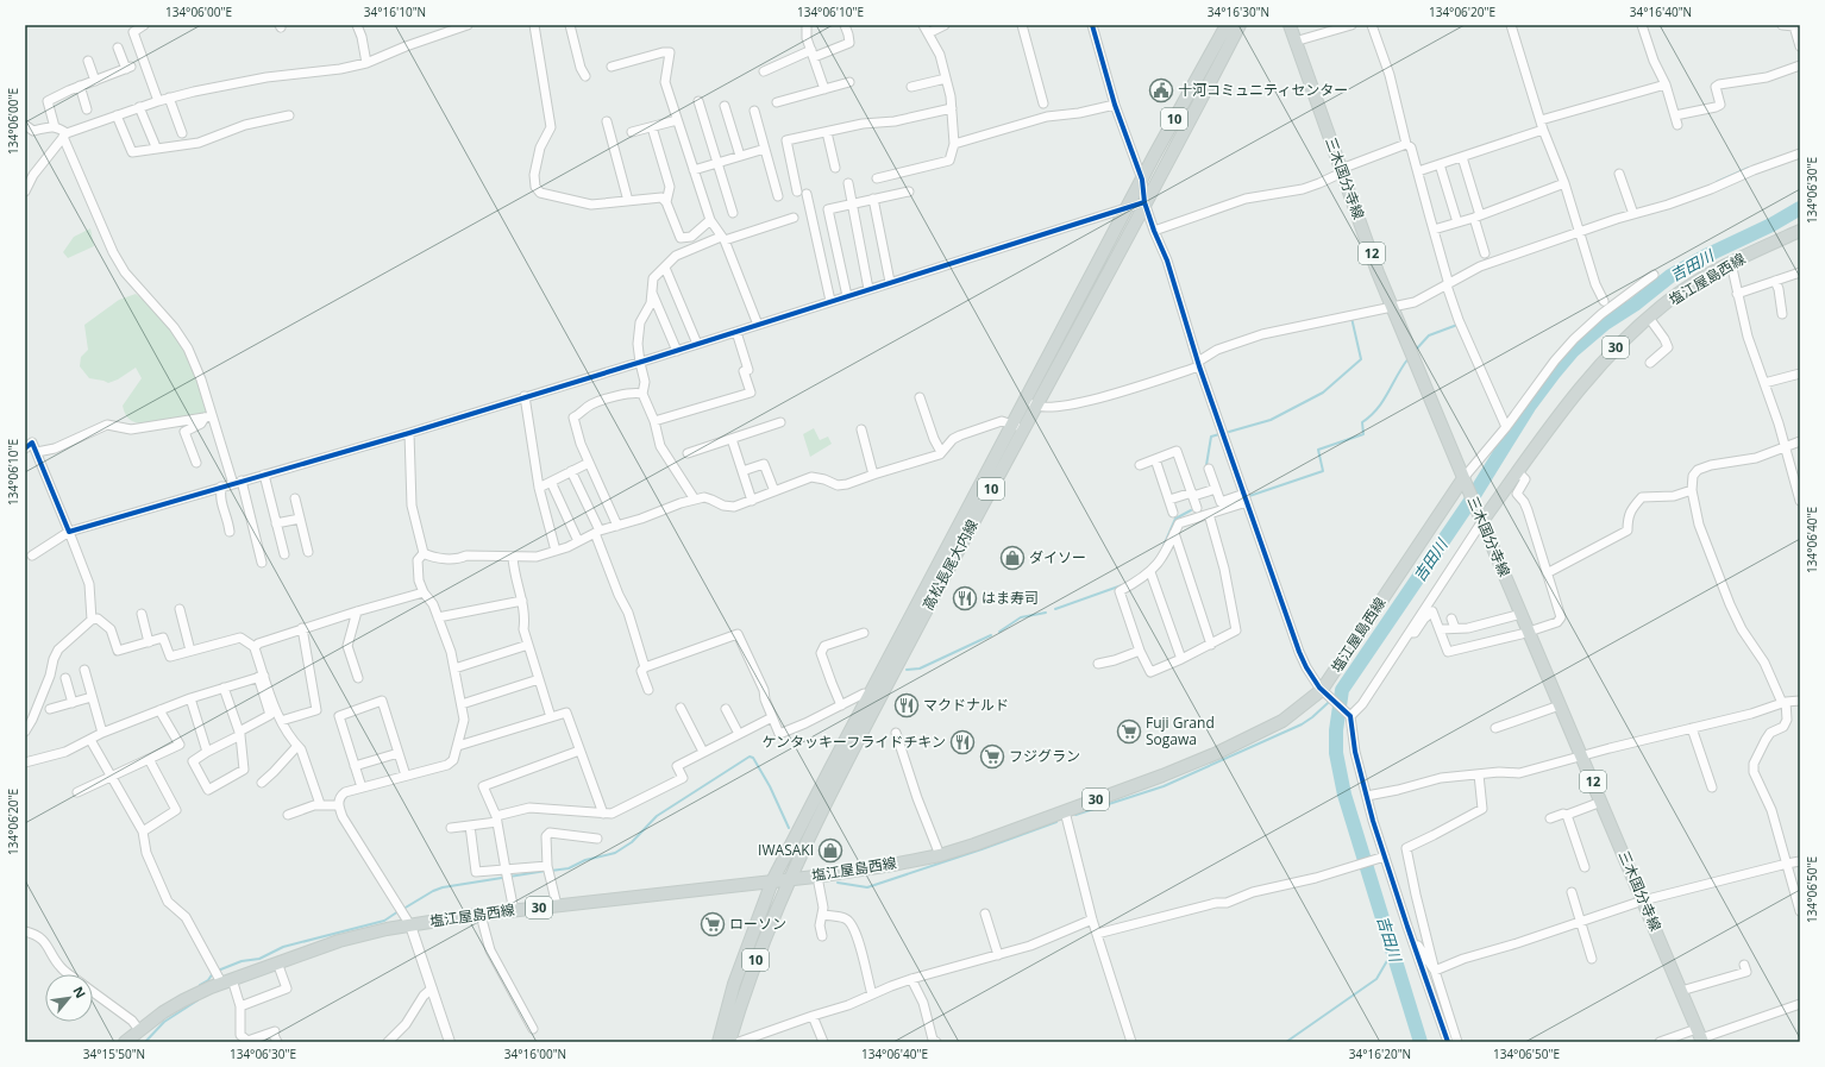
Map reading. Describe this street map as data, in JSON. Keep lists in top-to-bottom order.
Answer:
{
  "streets": {
    "main road": [
      "10",
      "三木国分寺線",
      "12",
      "塩江屋島西線",
      "30",
      "高松長尾大内線"
    ]
  },
  "crossings": [
    ["三木国分寺線", "塩江屋島西線"],
    ["塩江屋島西線", "高松長尾大内線"]
  ],
  "water": ["吉田川"],
  "places": {
    "public building": ["十河コミュニティセンター"],
    "shop": ["ダイソー", "IWASAKI"],
    "restaurant": ["はま寿司", "マクドナルド", "ケンタッキーフライドチキン"],
    "supermarket": ["Fuji Grand Sogawa", "フジグラン", "ローソン"]
  },
  "north": "top right",
  "coordinates": [
    "134°06'00\"E",
    "34°16'10\"N",
    "134°06'10\"E",
    "34°16'30\"N",
    "134°06'20\"E",
    "34°16'40\"N",
    "134°06'30\"E",
    "134°06'40\"E",
    "134°06'50\"E",
    "34°15'50\"N",
    "34°16'00\"N",
    "34°16'20\"N"
  ]
}
